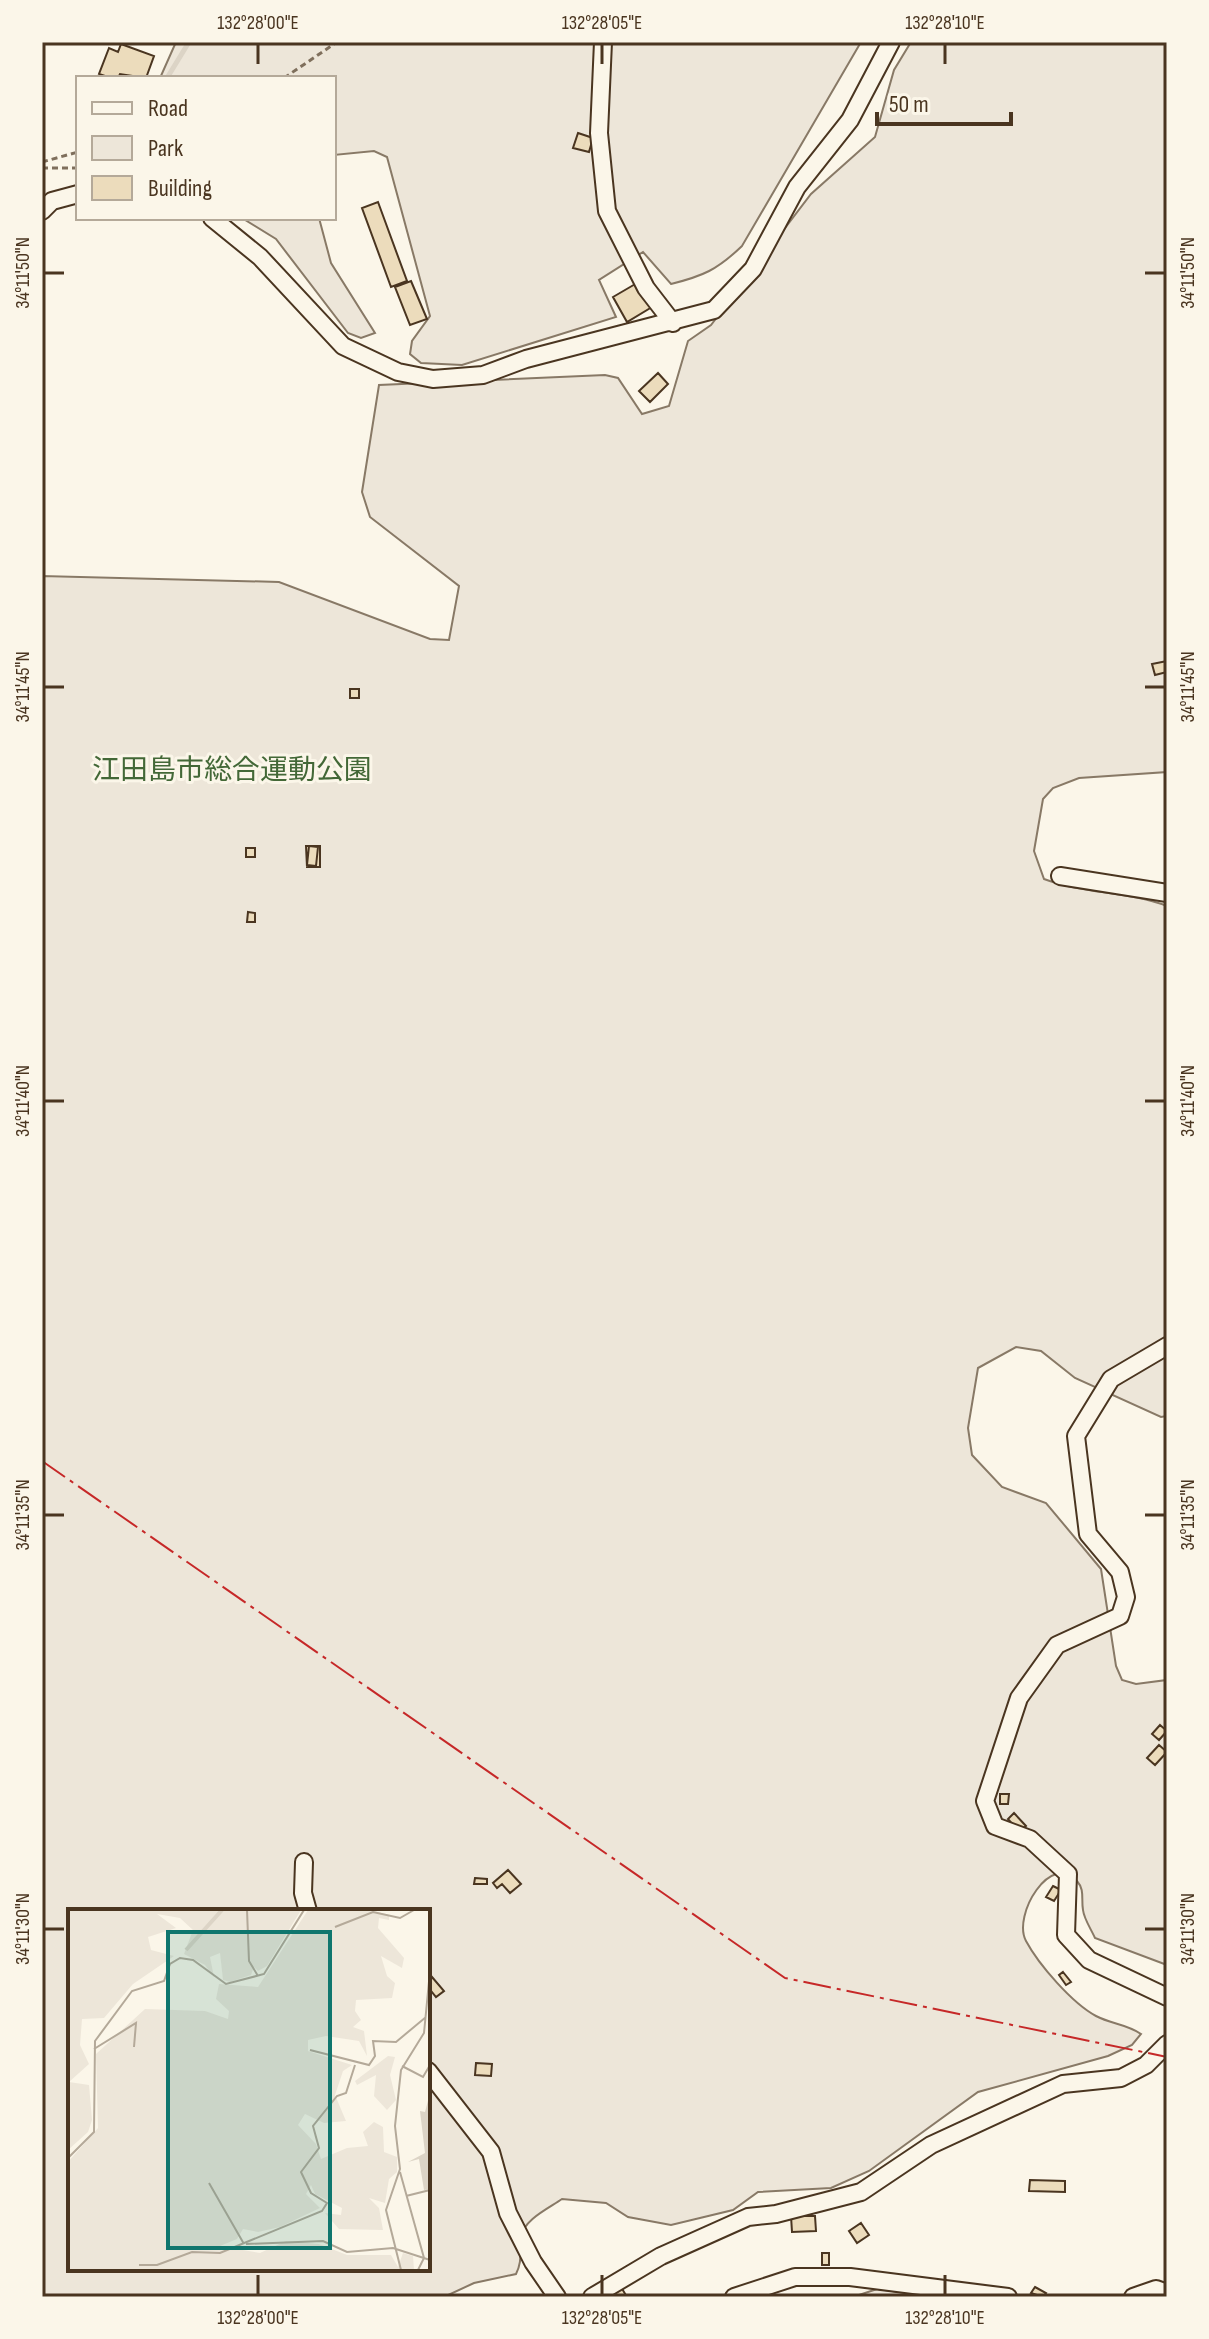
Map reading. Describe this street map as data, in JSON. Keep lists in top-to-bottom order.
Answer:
{
  "parks": ["江田島市総合運動公園"],
  "legend": ["Road", "Park", "Building"],
  "scale_bar": "50 m",
  "coordinates": [
    "132°28'00\"E",
    "132°28'05\"E",
    "132°28'10\"E",
    "34°11'50\"N",
    "34°11'45\"N",
    "34°11'40\"N",
    "34°11'35\"N",
    "34°11'30\"N"
  ]
}
